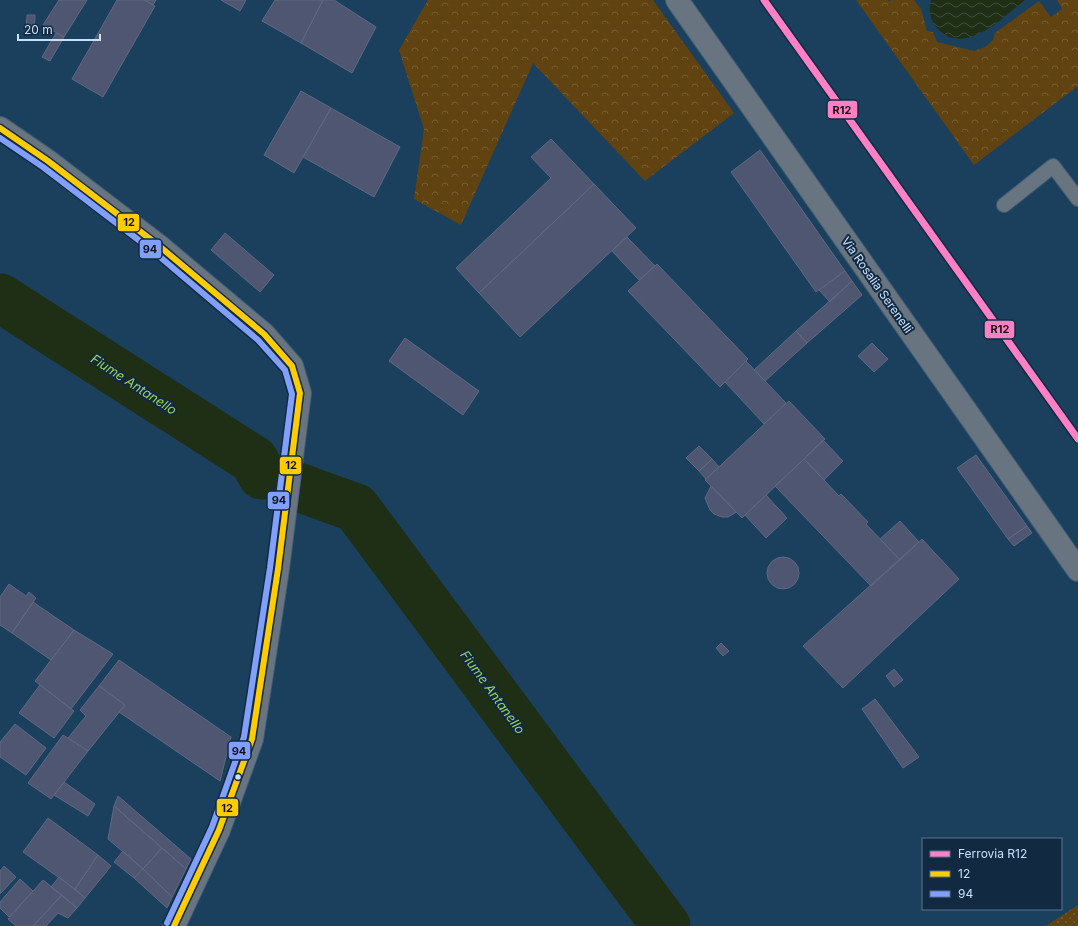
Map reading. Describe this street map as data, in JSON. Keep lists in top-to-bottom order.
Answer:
{
  "streets": {
    "street": ["Via Rosalia Serenelli"]
  },
  "water": ["Fiume Antanello"],
  "lines": ["rail line R12", "transit line 12", "transit line 94"],
  "legend": ["Ferrovia R12", "12", "94"],
  "scale_bar": "20 m"
}
